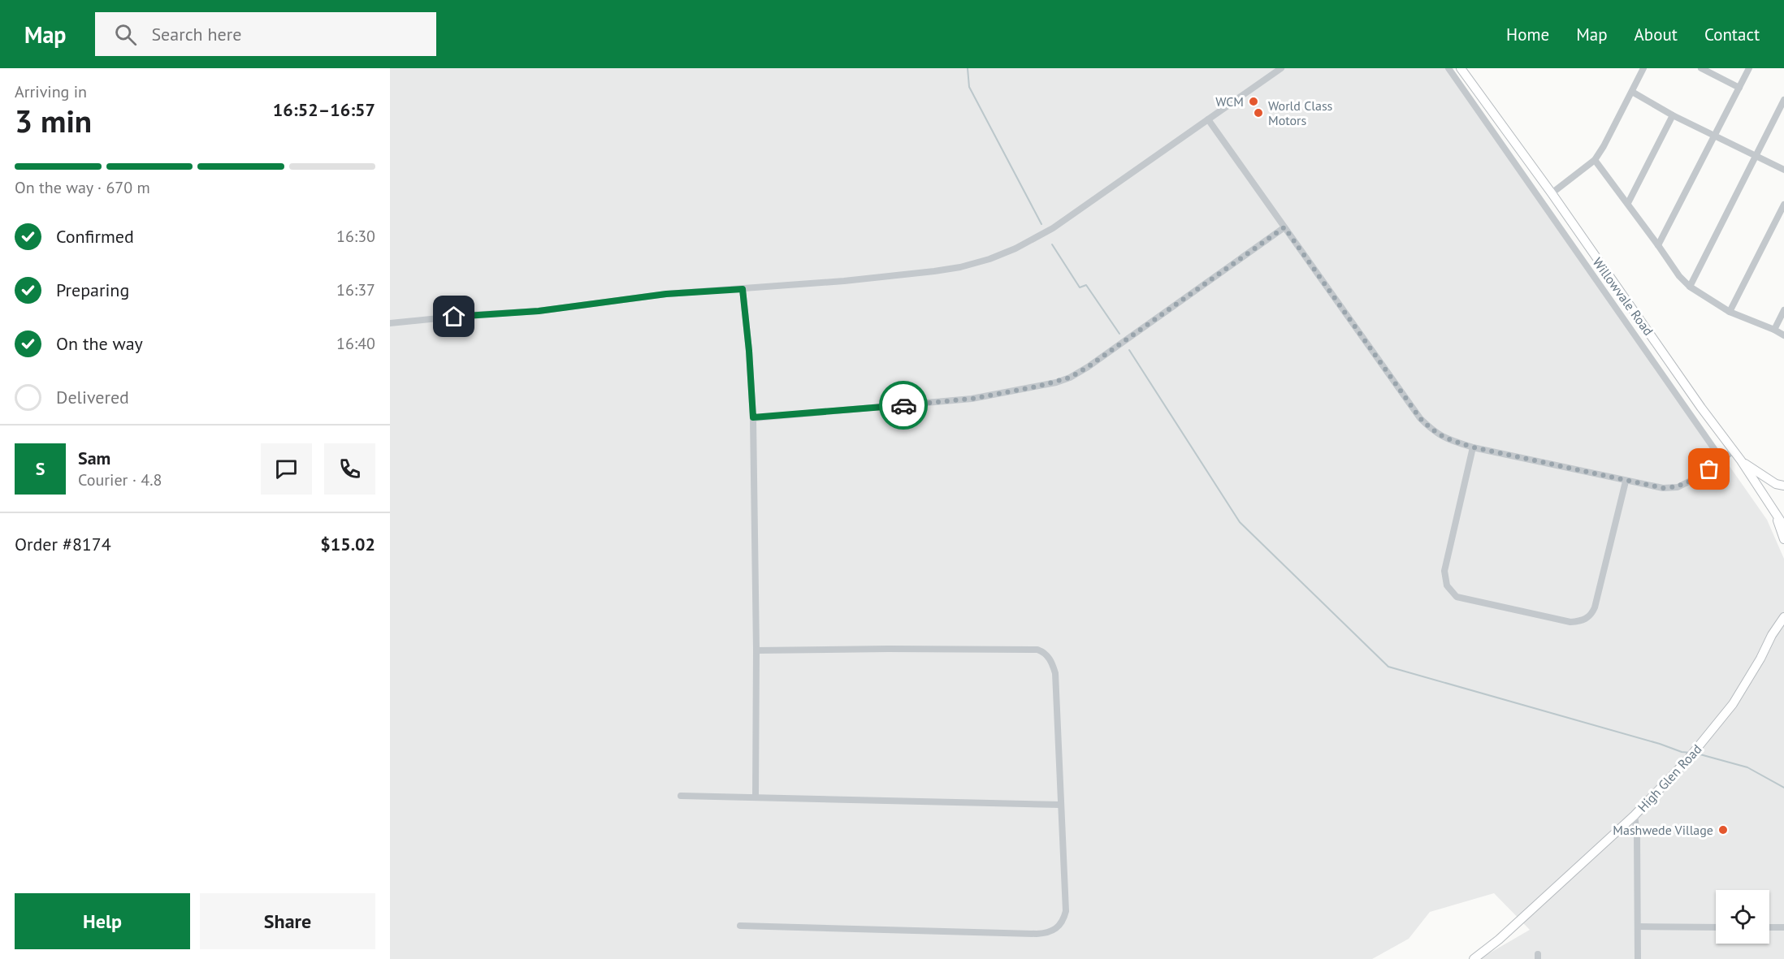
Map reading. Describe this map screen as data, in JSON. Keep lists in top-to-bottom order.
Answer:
{
  "streets": {
    "main road": ["Willowvale Road", "High Glen Road"]
  },
  "places": ["WCM", "World Class Motors", "Mashwede Village"],
  "page": {
    "header": "Map",
    "search": "Search here",
    "nav": [
      "Home",
      "Map",
      "About",
      "Contact"
    ],
    "heading": ["3 min", "Arriving in", "16:52–16:57"],
    "panel": [
      "Sam",
      "Courier · 4.8",
      "Order #8174",
      "$15.02"
    ],
    "bar": "On the way · 670 m",
    "list": [
      ["Confirmed", "16:30"],
      ["Preparing", "16:37"],
      ["On the way", "16:40"],
      "Delivered"
    ],
    "round": "S",
    "buttons": ["Help", "Share"]
  }
}
